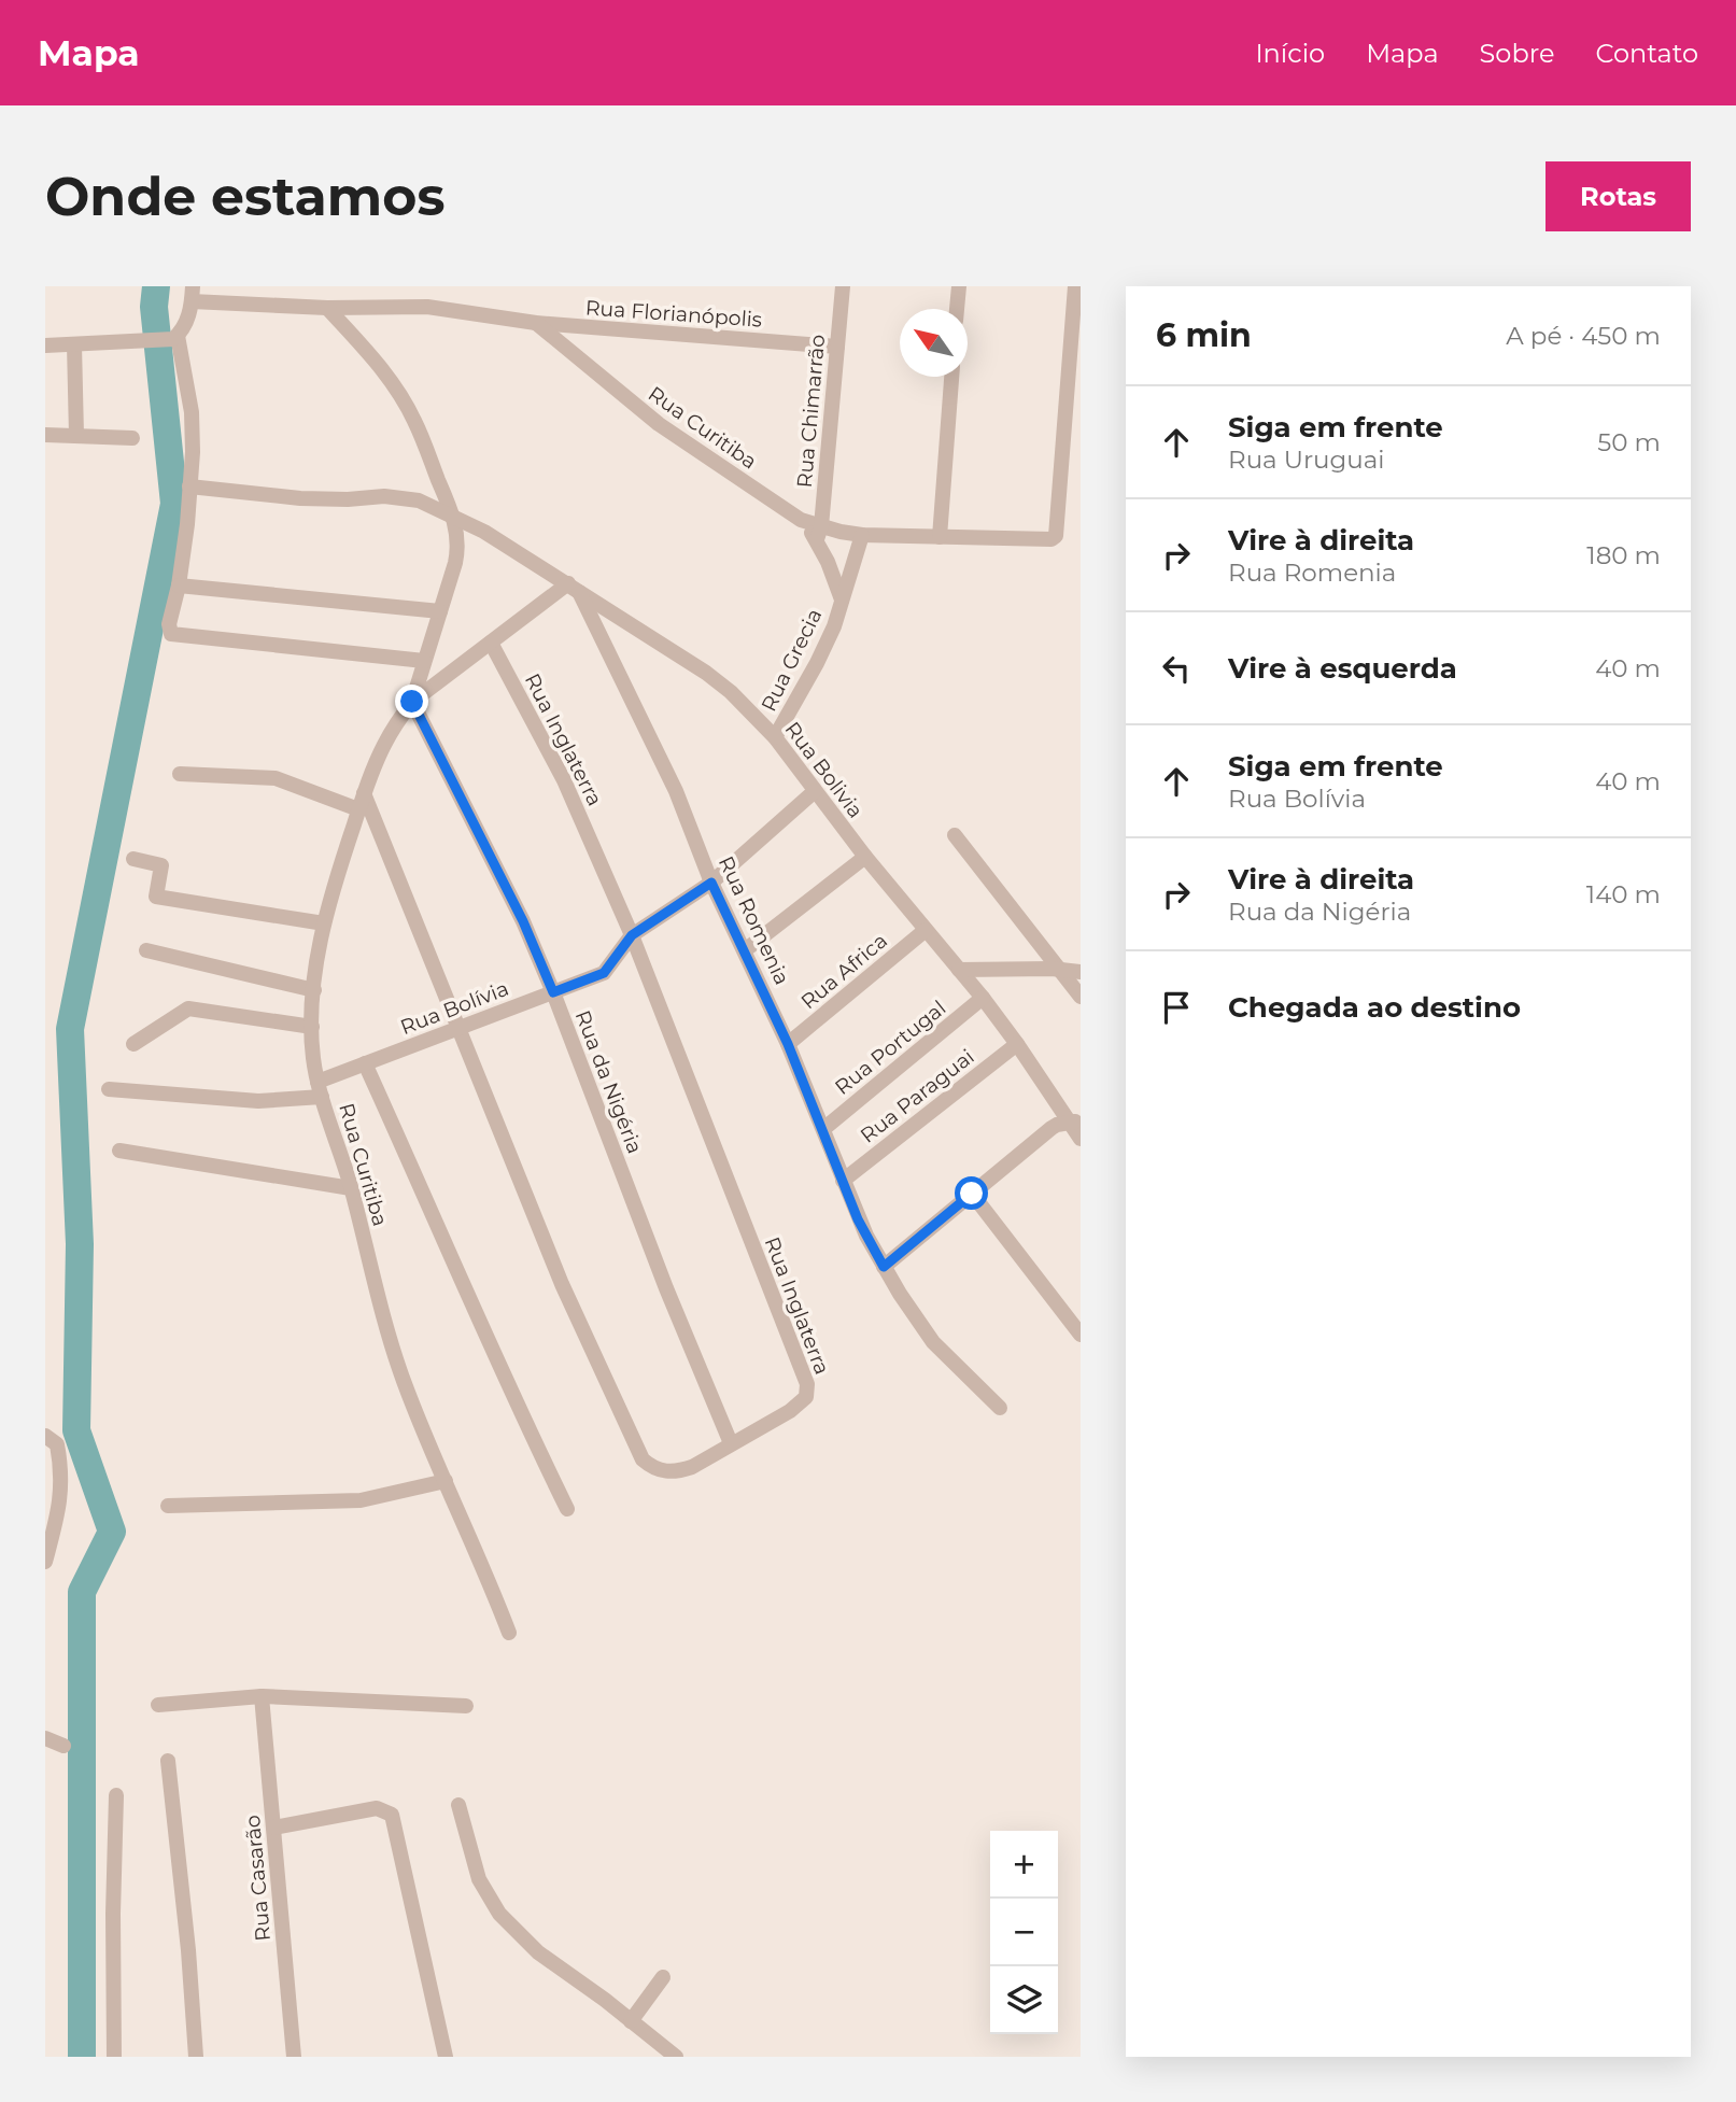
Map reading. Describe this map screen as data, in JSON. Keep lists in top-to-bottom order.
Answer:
{
  "streets": {
    "street": [
      "Rua Florianópolis",
      "Rua Chimarrão",
      "Rua Curitiba",
      "Rua Grecia",
      "Rua Inglaterra",
      "Rua Bolivia",
      "Rua Romenia",
      "Rua Africa",
      "Rua Bolívia",
      "Rua Portugal",
      "Rua da Nigéria",
      "Rua Paraguai",
      "Rua Casarão"
    ]
  },
  "crossings": [
    ["Rua Florianópolis", "Rua Chimarrão"],
    ["Rua Florianópolis", "Rua Curitiba"],
    ["Rua Chimarrão", "Rua Grecia"],
    ["Rua Curitiba", "Rua Grecia"],
    ["Rua Curitiba", "Rua Inglaterra"],
    ["Rua Curitiba", "Rua Bolívia"],
    ["Rua Curitiba", "Rua da Nigéria"],
    ["Rua Grecia", "Rua Bolivia"],
    ["Rua Inglaterra", "Rua Bolívia"],
    ["Rua Inglaterra", "Rua da Nigéria"],
    ["Rua Bolivia", "Rua Romenia"],
    ["Rua Bolivia", "Rua Africa"],
    ["Rua Bolivia", "Rua Bolívia"],
    ["Rua Bolivia", "Rua Portugal"],
    ["Rua Bolivia", "Rua Paraguai"],
    ["Rua Romenia", "Rua Africa"],
    ["Rua Romenia", "Rua Bolívia"],
    ["Rua Romenia", "Rua Portugal"],
    ["Rua Romenia", "Rua Paraguai"],
    ["Rua Bolívia", "Rua da Nigéria"]
  ],
  "north": "top left",
  "page": {
    "header": "Mapa",
    "nav": [
      "Início",
      "Mapa",
      "Sobre",
      "Contato"
    ],
    "buttons": "Rotas",
    "title": "Onde estamos",
    "heading": ["6 min", "A pé · 450 m"],
    "list": [
      ["Siga em frente", "Rua Uruguai", "50 m"],
      ["Vire à direita", "Rua Romenia", "180 m"],
      ["Vire à esquerda", "40 m"],
      ["Siga em frente", "Rua Bolívia", "40 m"],
      ["Vire à direita", "Rua da Nigéria", "140 m"],
      "Chegada ao destino"
    ],
    "map_buttons": ["+", "−"]
  }
}
